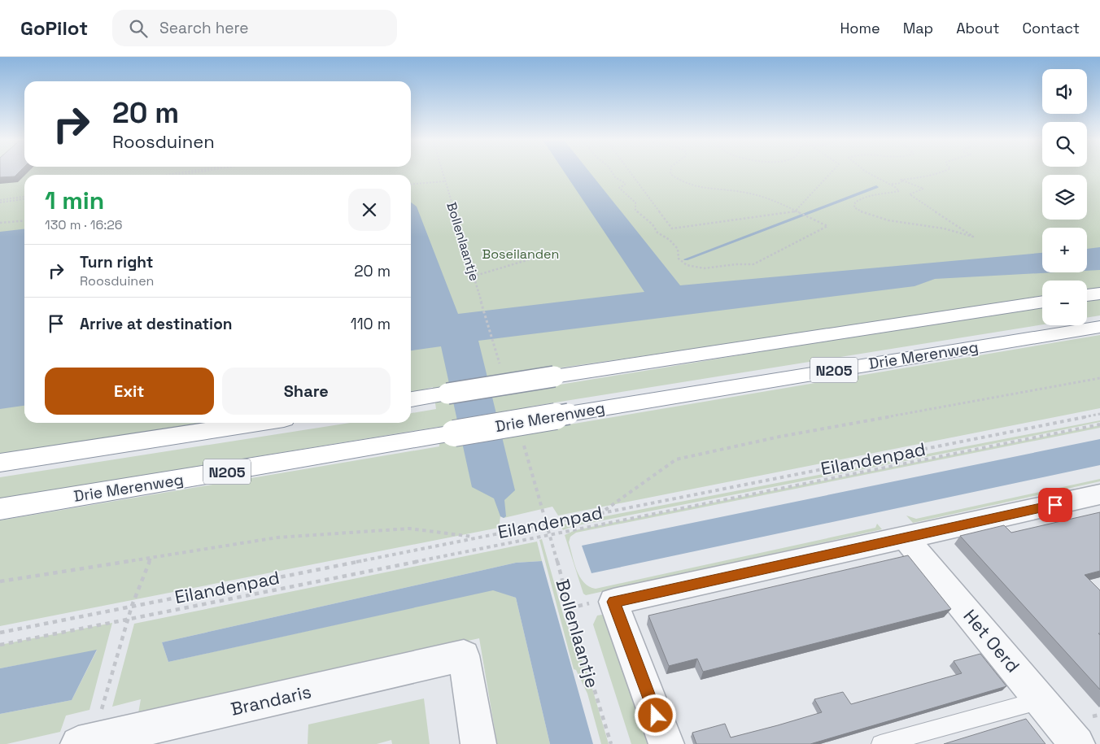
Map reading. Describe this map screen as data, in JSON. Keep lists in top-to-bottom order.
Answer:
{
  "streets": {
    "highway": ["Drie Merenweg", "N205"],
    "street": ["Het Oerd", "Brandaris"],
    "path": ["Bollenlaantje", "Eilandenpad"]
  },
  "crossings": [
    ["Bollenlaantje", "Eilandenpad"]
  ],
  "parks": ["Boseilanden"],
  "page": {
    "header": "GoPilot",
    "search": "Search here",
    "nav": [
      "Home",
      "Map",
      "About",
      "Contact"
    ],
    "map_buttons": ["+", "−"],
    "turn": ["20 m", "Roosduinen"],
    "heading": ["1 min", "130 m · 16:26"],
    "list": [
      {
        "name": "Turn right",
        "note": "Roosduinen",
        "value": "20 m"
      },
      {
        "name": "Arrive at destination",
        "value": "110 m"
      }
    ],
    "buttons": ["Exit", "Share"]
  }
}
